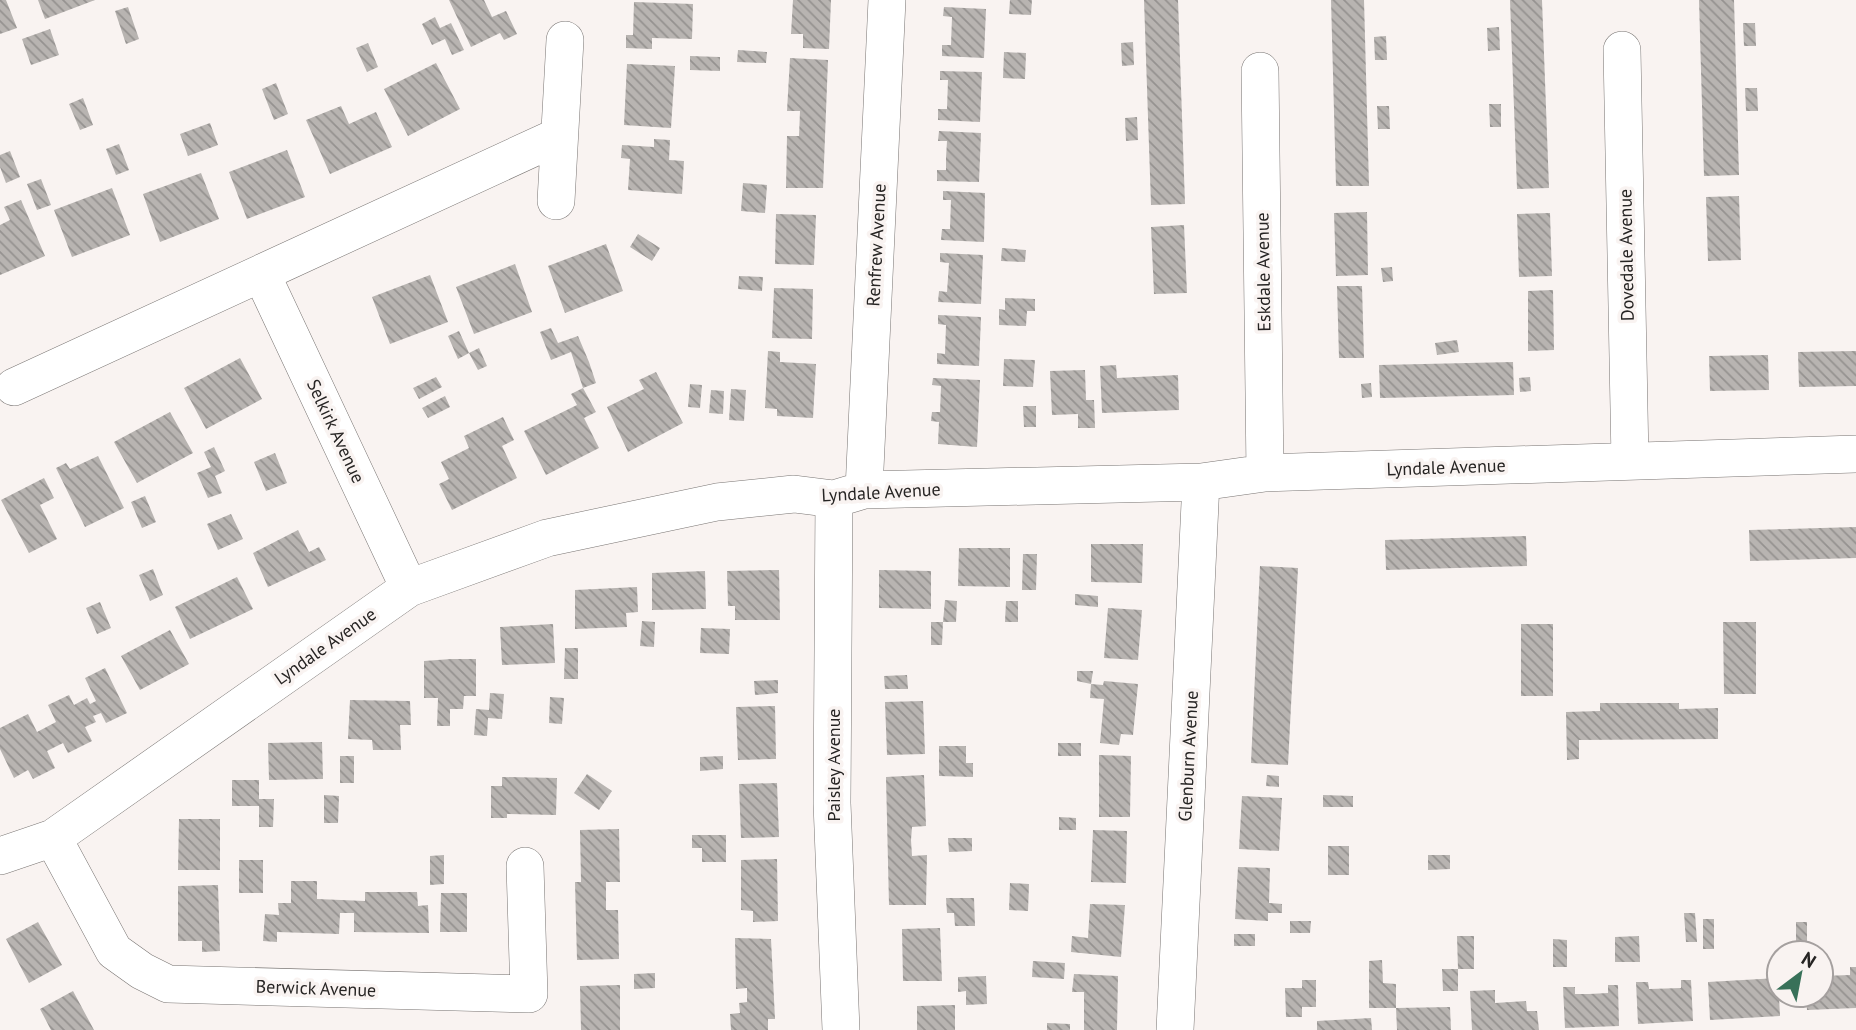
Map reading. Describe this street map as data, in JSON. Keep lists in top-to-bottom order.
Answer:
{
  "streets": {
    "street": [
      "Renfrew Avenue",
      "Dovedale Avenue",
      "Eskdale Avenue",
      "Selkirk Avenue",
      "Lyndale Avenue",
      "Glenburn Avenue",
      "Paisley Avenue",
      "Berwick Avenue"
    ]
  },
  "crossings": [
    ["Renfrew Avenue", "Lyndale Avenue"],
    ["Renfrew Avenue", "Paisley Avenue"],
    ["Dovedale Avenue", "Lyndale Avenue"],
    ["Eskdale Avenue", "Lyndale Avenue"],
    ["Selkirk Avenue", "Lyndale Avenue"],
    ["Lyndale Avenue", "Glenburn Avenue"],
    ["Lyndale Avenue", "Paisley Avenue"],
    ["Lyndale Avenue", "Berwick Avenue"]
  ],
  "north": "top right"
}
